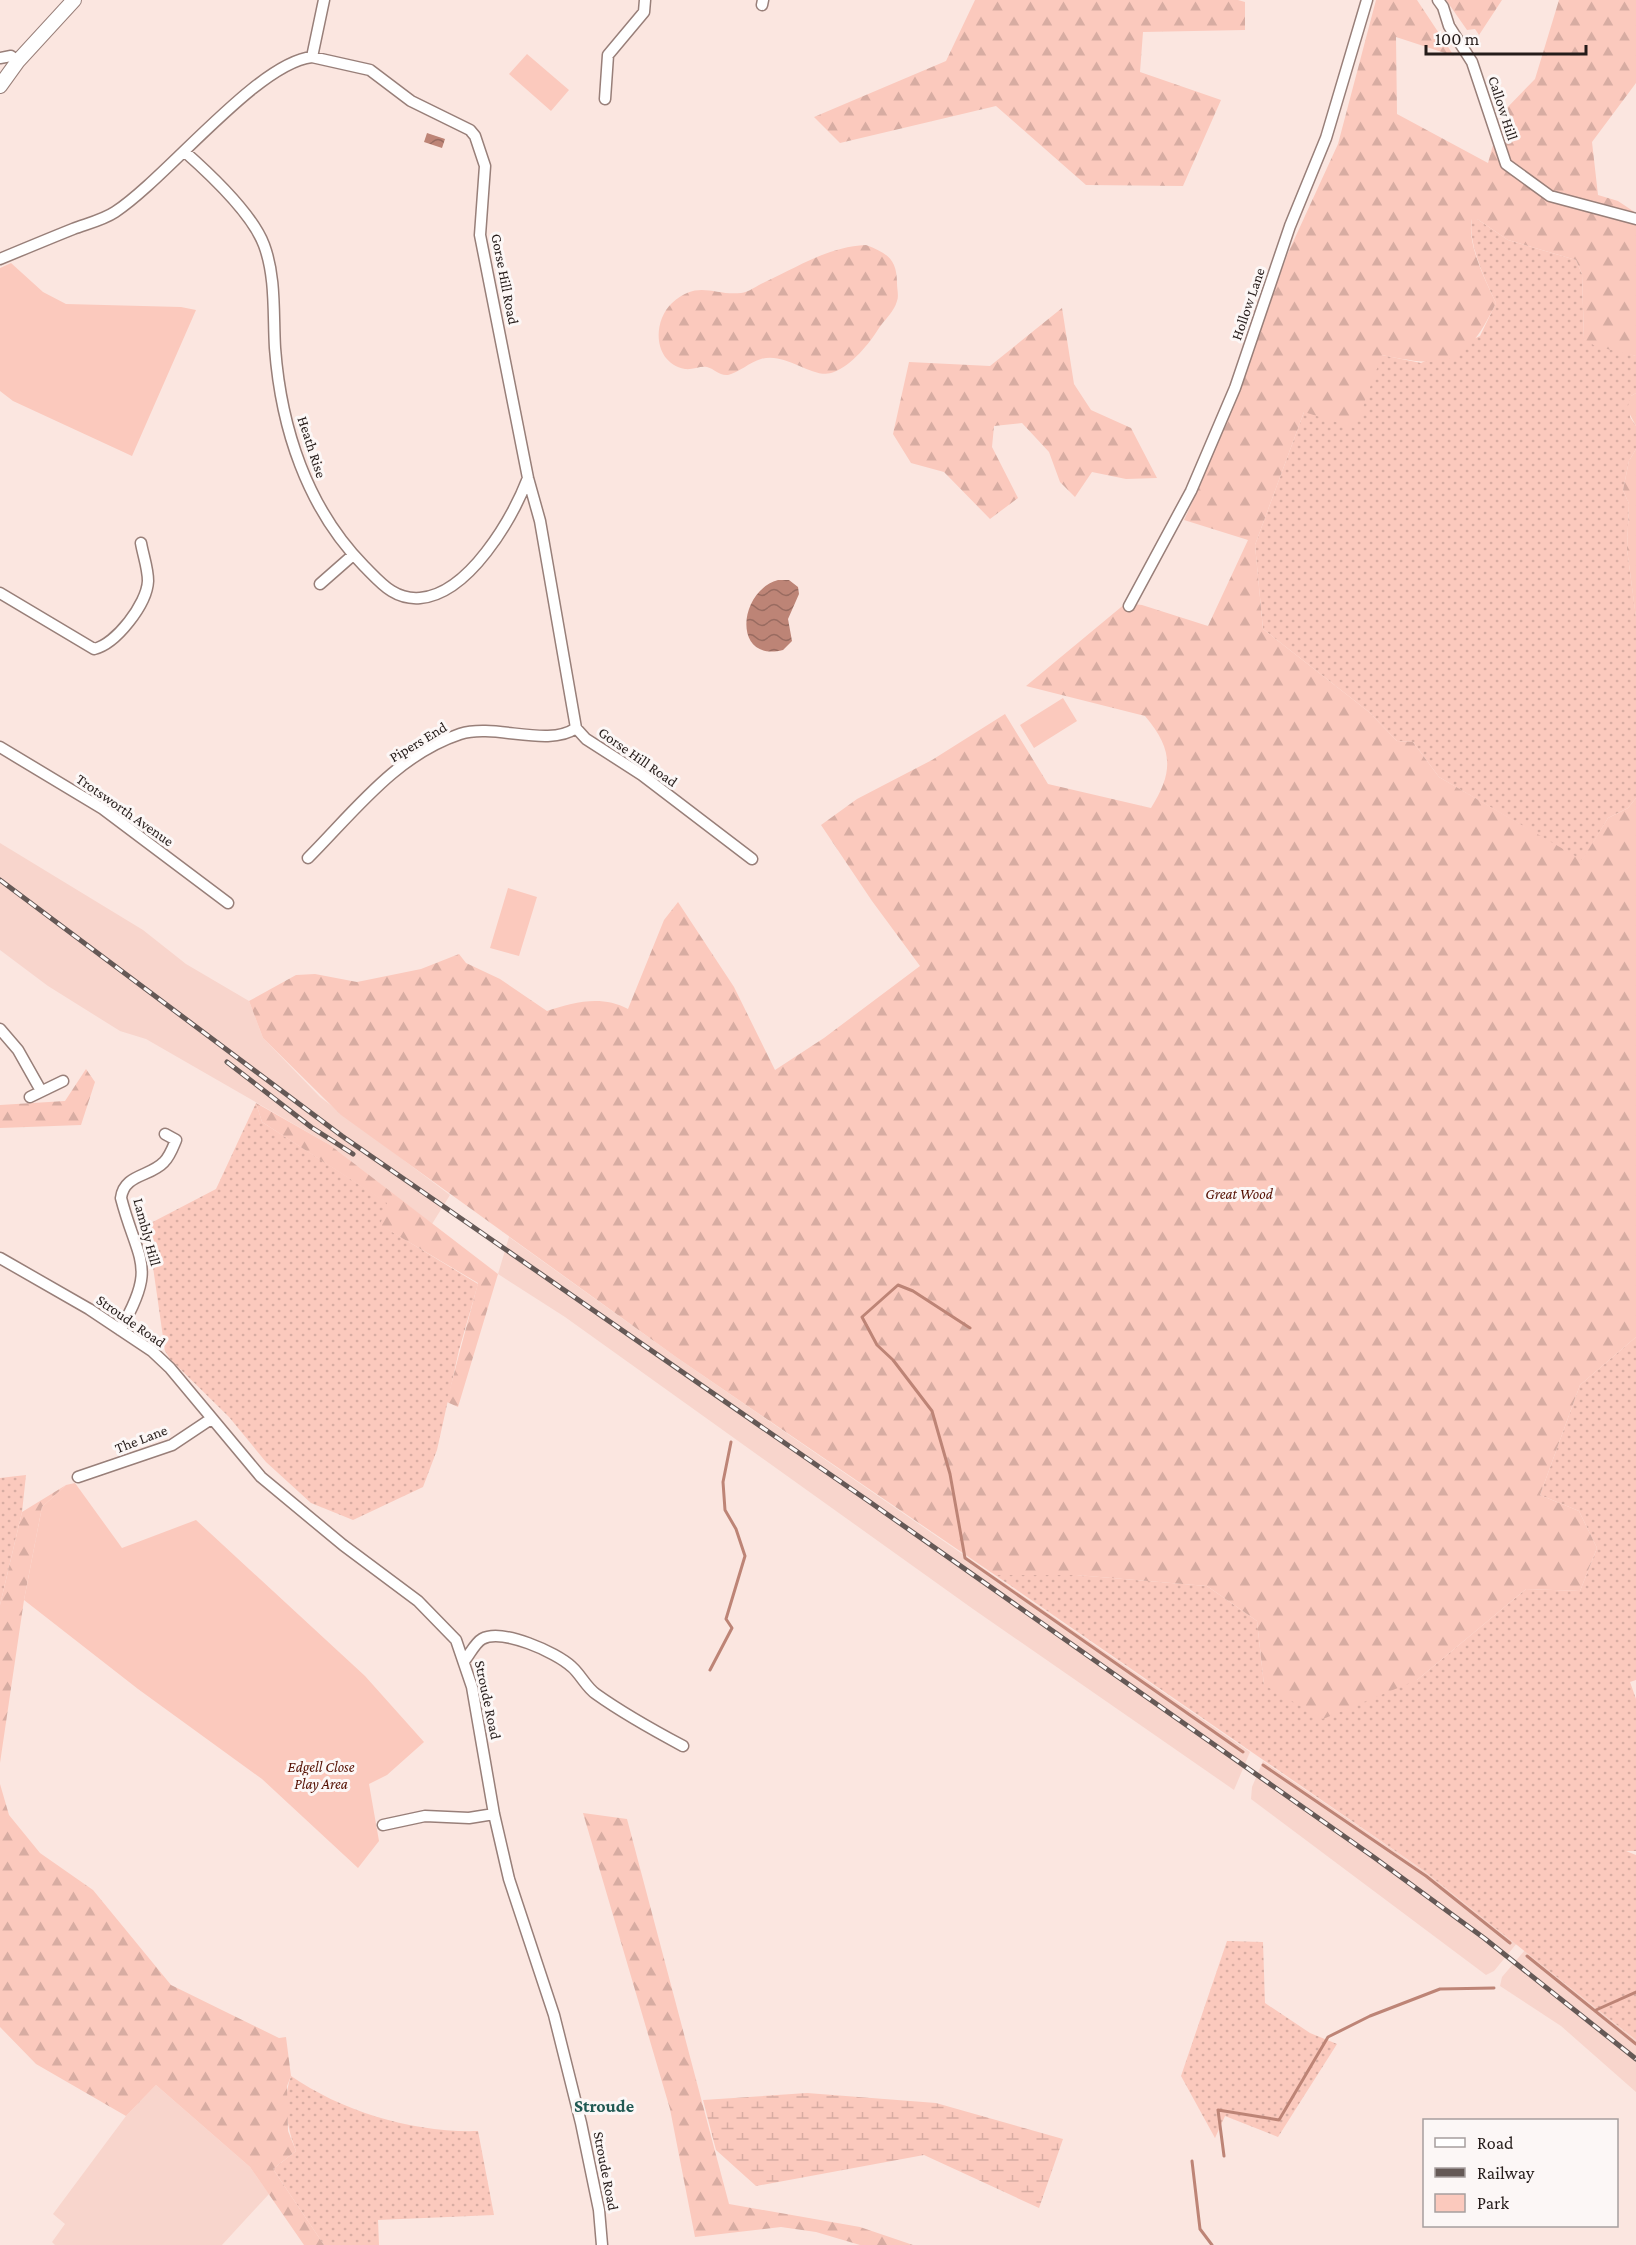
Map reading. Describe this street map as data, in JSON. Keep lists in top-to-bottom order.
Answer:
{
  "streets": {
    "street": [
      "Callow Hill",
      "Gorse Hill Road",
      "Hollow Lane",
      "Heath Rise",
      "Pipers End",
      "Trotsworth Avenue",
      "Lambly Hill",
      "Stroude Road",
      "The Lane"
    ]
  },
  "crossings": [
    ["Gorse Hill Road", "Heath Rise"],
    ["Gorse Hill Road", "Pipers End"],
    ["Lambly Hill", "Stroude Road"],
    ["Stroude Road", "The Lane"]
  ],
  "districts": ["Stroude"],
  "parks": ["Great Wood", "Edgell Close Play Area"],
  "legend": ["Road", "Railway", "Park"],
  "scale_bar": "100 m"
}
